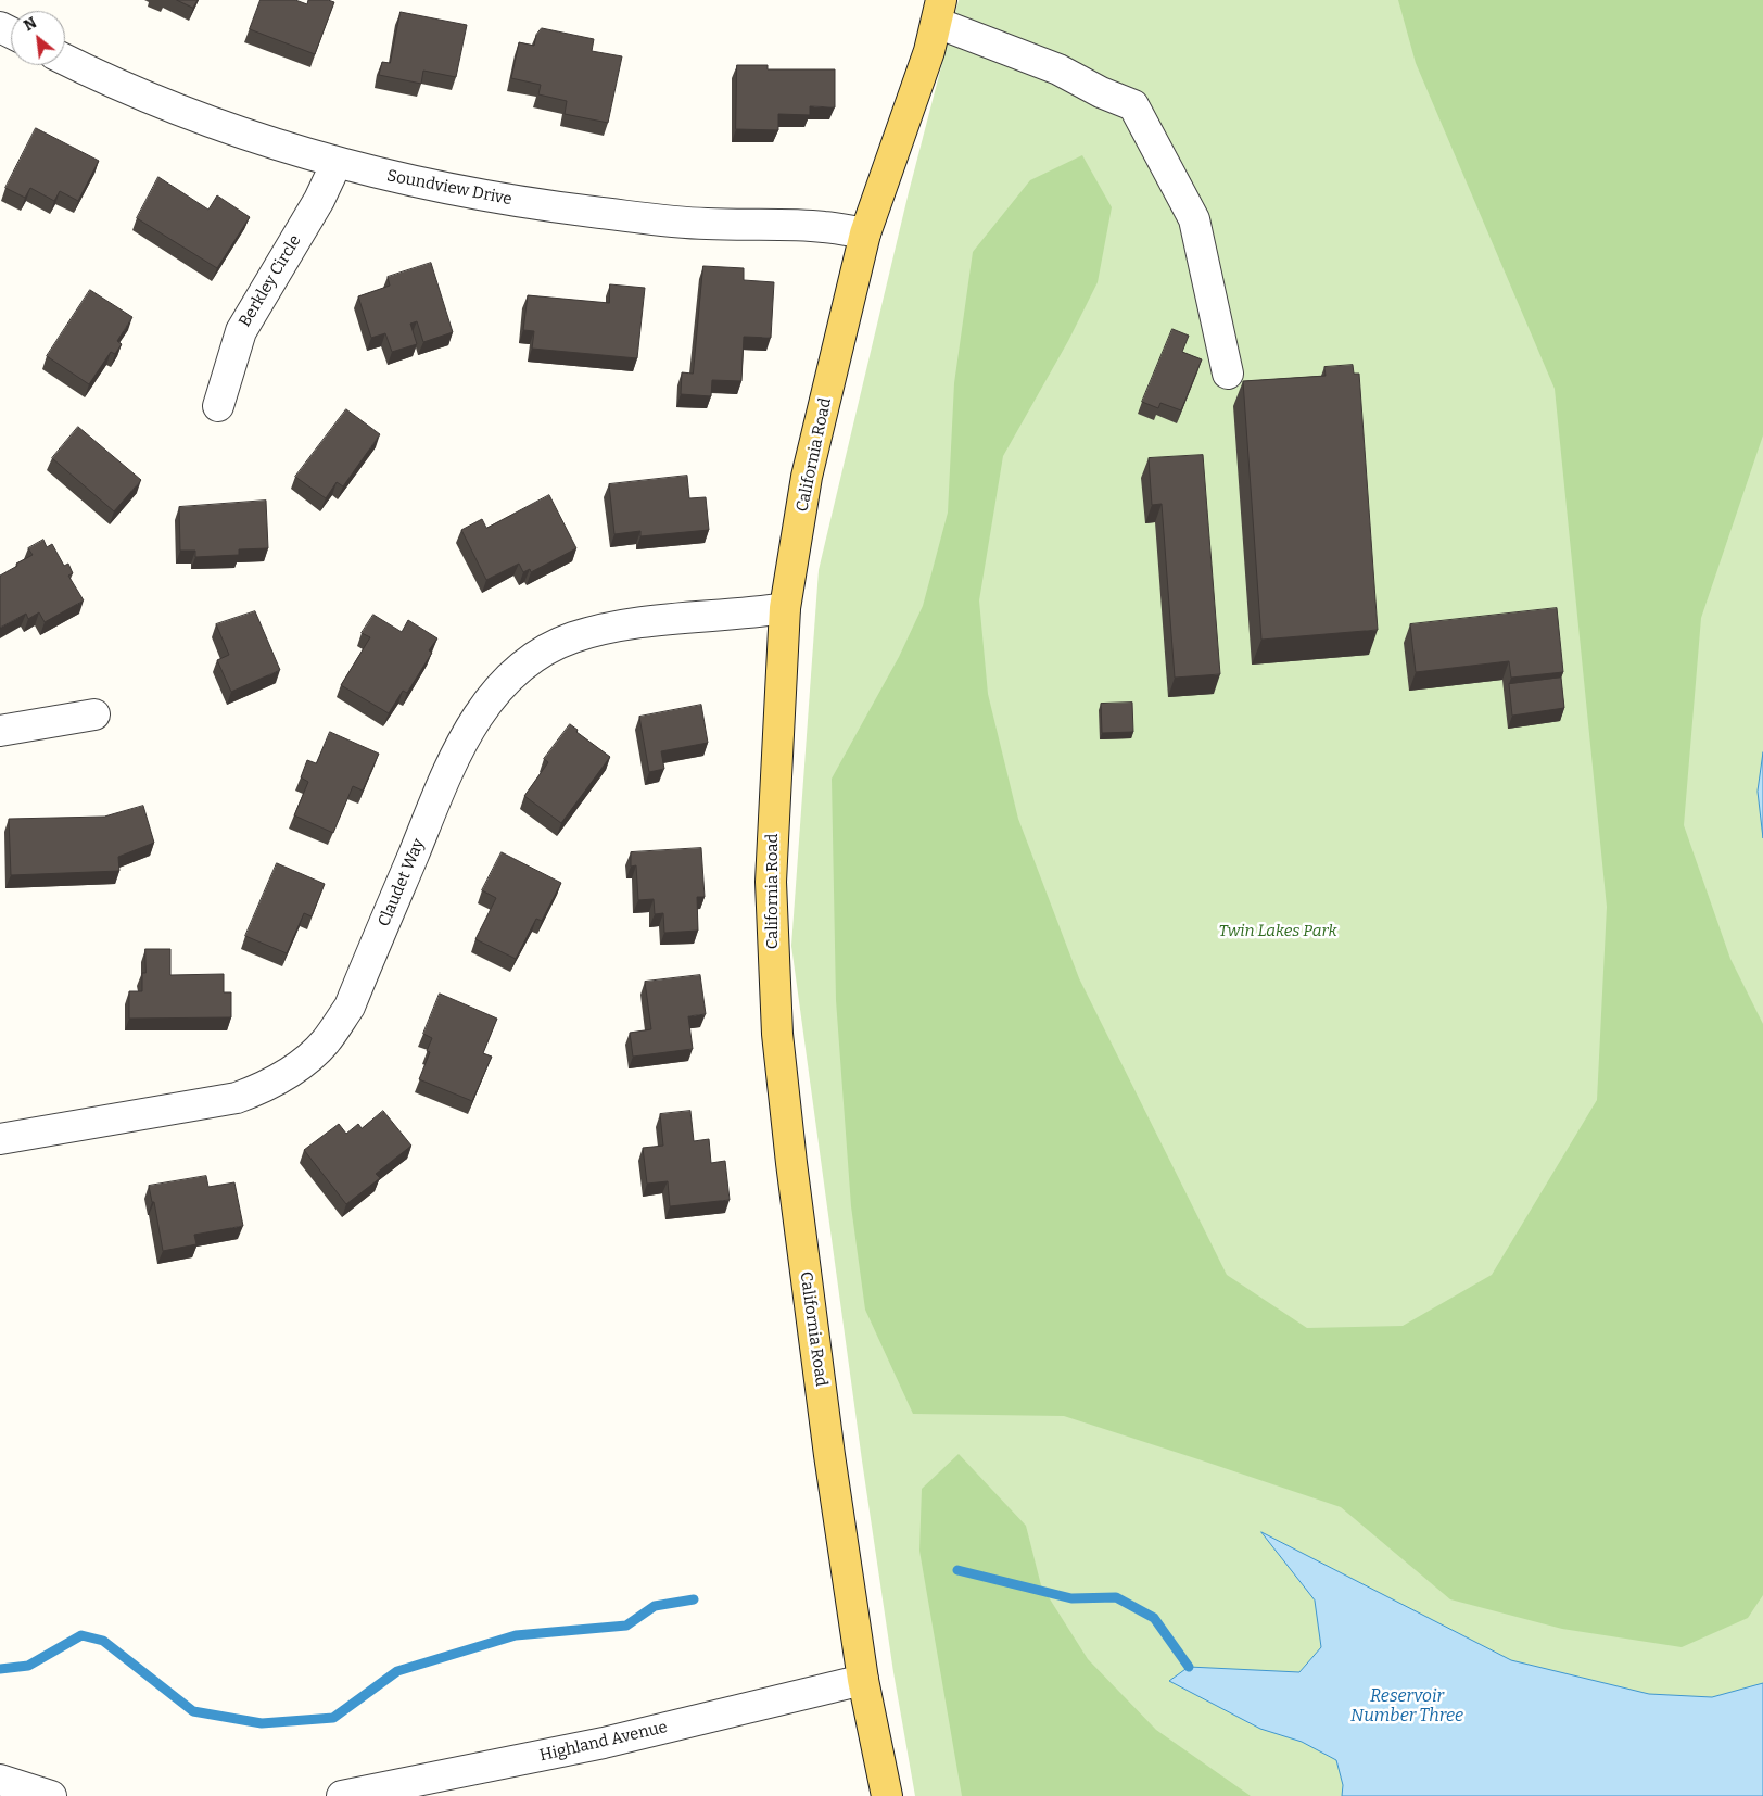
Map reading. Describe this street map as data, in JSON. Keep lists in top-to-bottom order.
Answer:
{
  "streets": {
    "main road": ["California Road"],
    "street": [
      "Soundview Drive",
      "Berkley Circle",
      "Claudet Way",
      "Highland Avenue"
    ]
  },
  "crossings": [
    ["Soundview Drive", "Berkley Circle"],
    ["Soundview Drive", "California Road"],
    ["California Road", "Claudet Way"],
    ["California Road", "Highland Avenue"]
  ],
  "water": ["Reservoir Number Three"],
  "parks": ["Twin Lakes Park"],
  "north": "top left"
}
